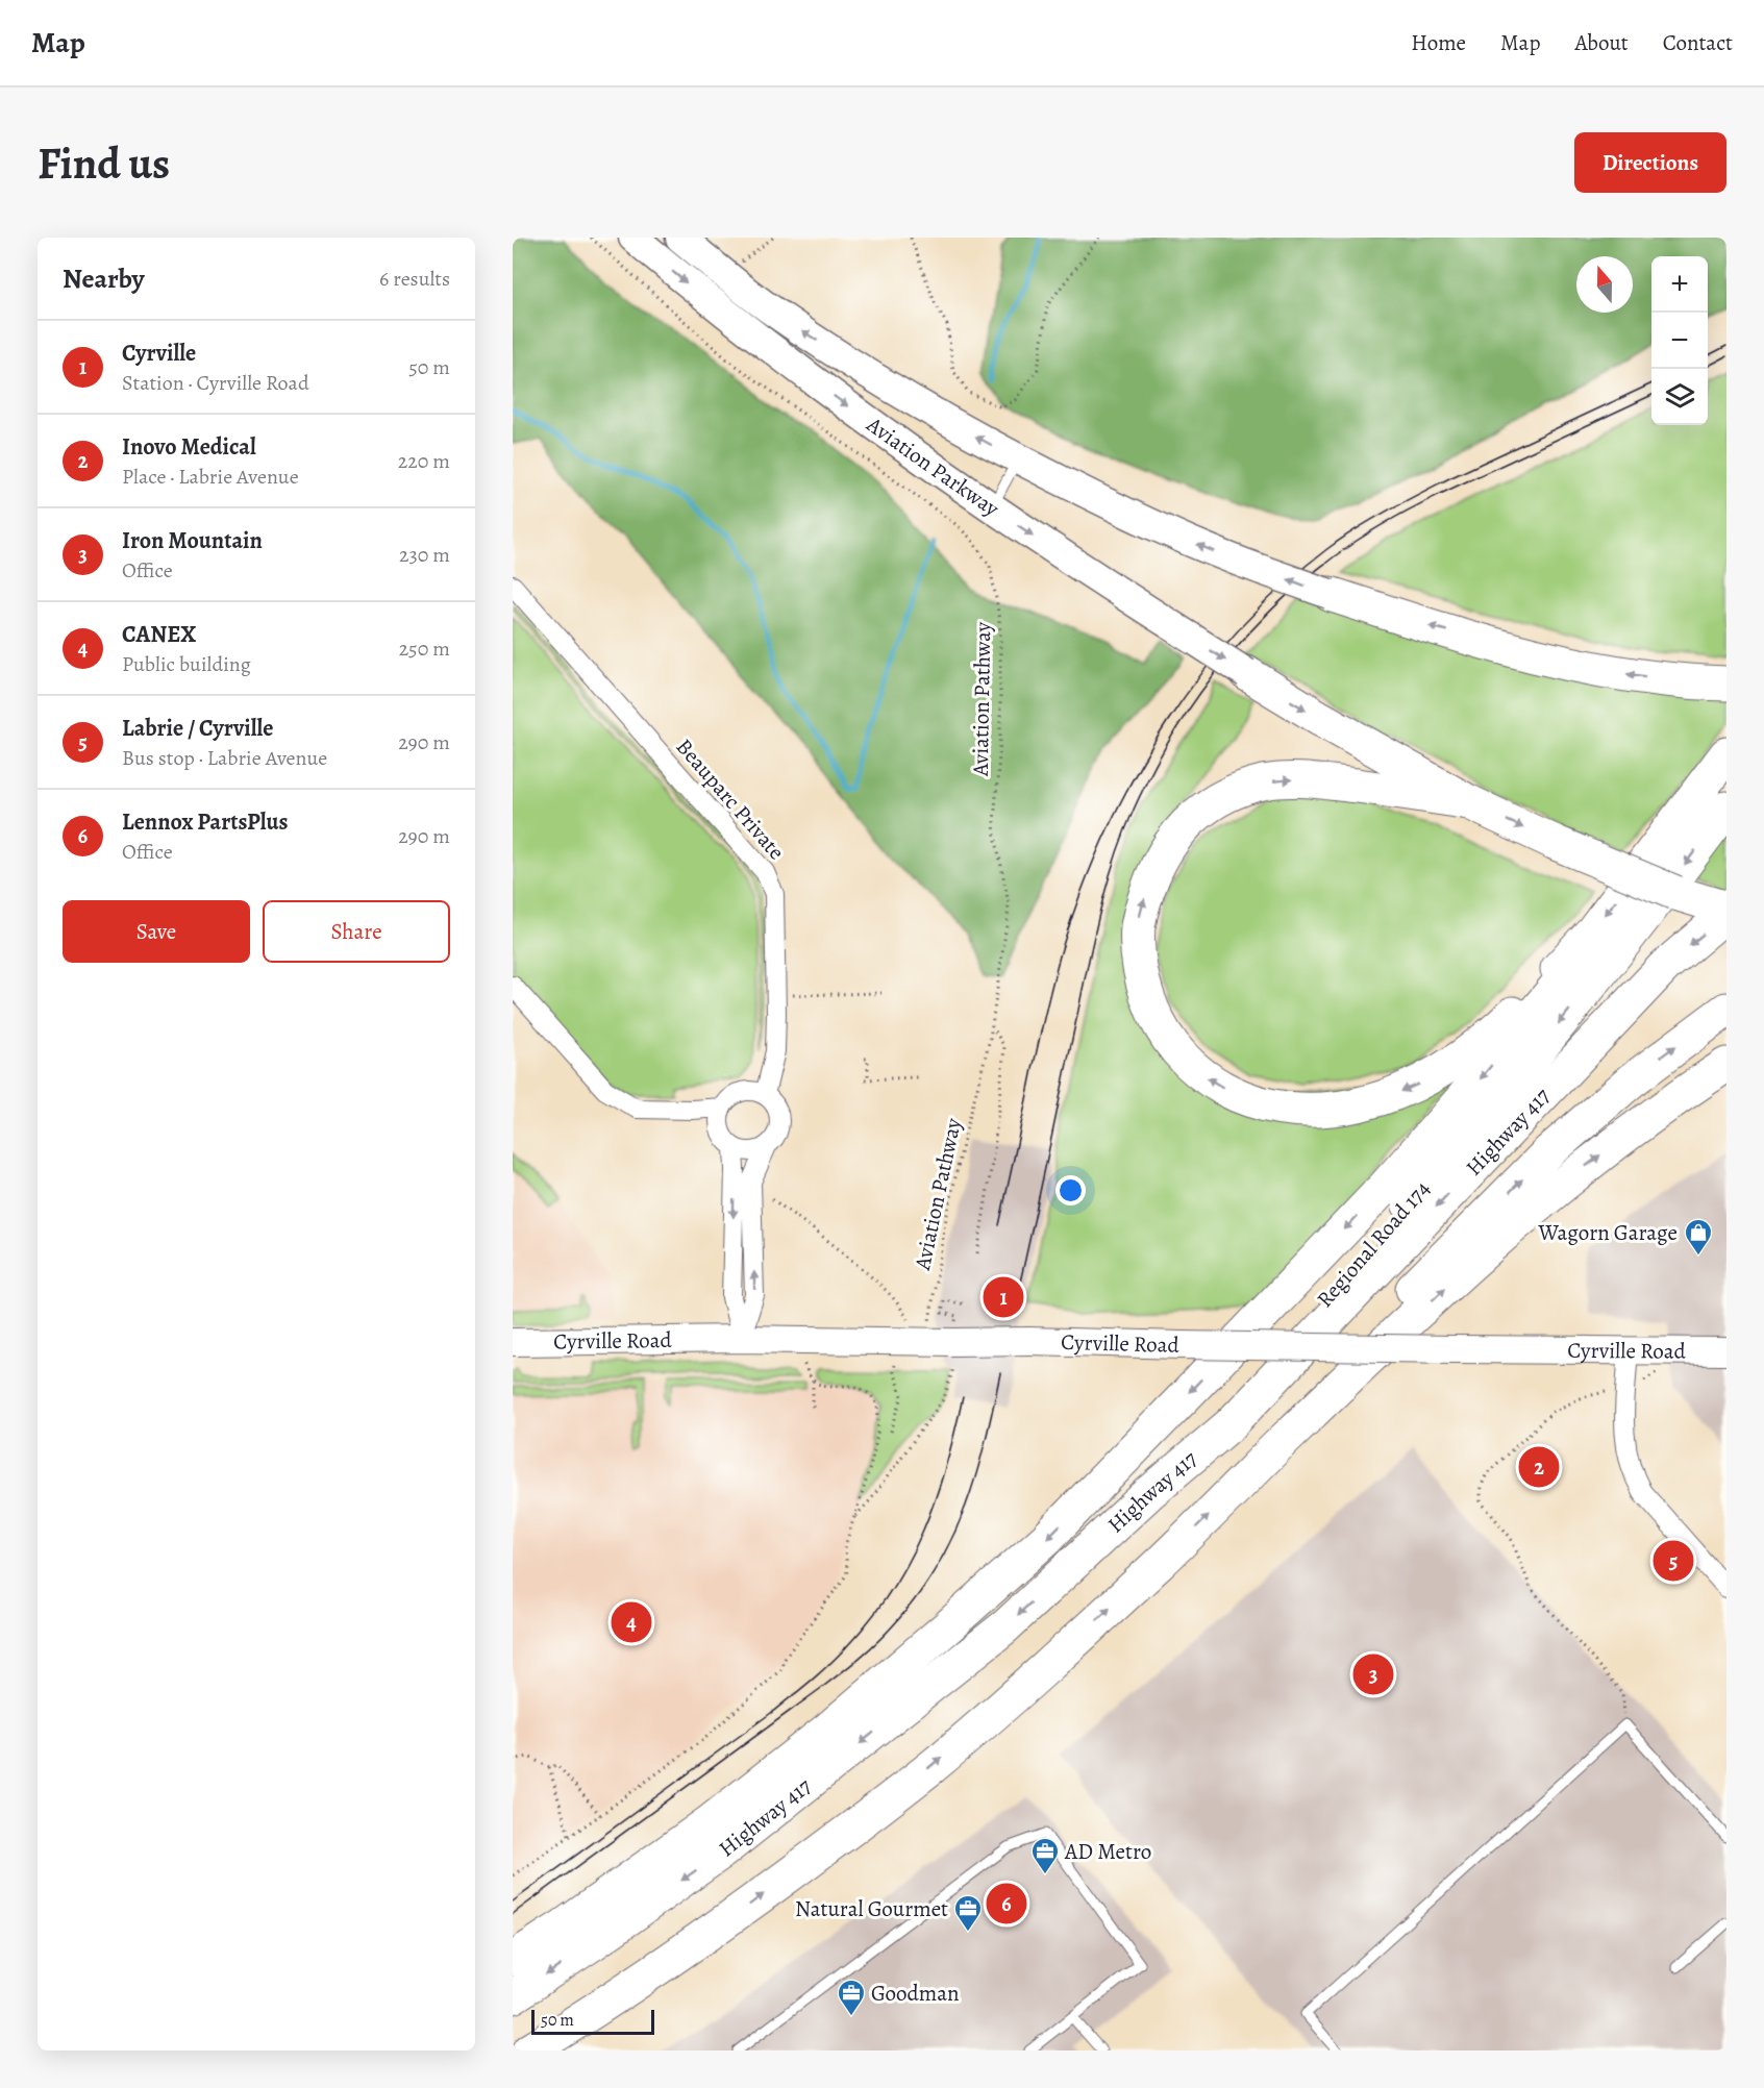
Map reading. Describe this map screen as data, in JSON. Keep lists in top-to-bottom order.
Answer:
{
  "streets": {
    "highway": ["Highway 417", "Regional Road 174"],
    "main road": ["Aviation Parkway", "Cyrville Road"],
    "street": ["Beauparc Private"],
    "path": ["Aviation Pathway"]
  },
  "crossings": [
    ["Aviation Pathway", "Cyrville Road"],
    ["Highway 417", "Regional Road 174"]
  ],
  "places": {
    "shop": ["Wagorn Garage"],
    "office": ["AD Metro", "Natural Gourmet", "Goodman"]
  },
  "scale_bar": "50 m",
  "north": "top",
  "page": {
    "header": "Map",
    "nav": [
      "Home",
      "Map",
      "About",
      "Contact"
    ],
    "buttons": [
      "Directions",
      ["Save", "Share"]
    ],
    "title": "Find us",
    "heading": ["Nearby", "6 results"],
    "map_buttons": ["+", "−"],
    "list": [
      {
        "mark": "1",
        "name": "Cyrville",
        "note": "Station · Cyrville Road",
        "value": "50 m"
      },
      {
        "mark": "2",
        "name": "Inovo Medical",
        "note": "Place · Labrie Avenue",
        "value": "220 m"
      },
      {
        "mark": "3",
        "name": "Iron Mountain",
        "note": "Office",
        "value": "230 m"
      },
      {
        "mark": "4",
        "name": "CANEX",
        "note": "Public building",
        "value": "250 m"
      },
      {
        "mark": "5",
        "name": "Labrie / Cyrville",
        "note": "Bus stop · Labrie Avenue",
        "value": "290 m"
      },
      {
        "mark": "6",
        "name": "Lennox PartsPlus",
        "note": "Office",
        "value": "290 m"
      }
    ],
    "pins": [
      "1",
      "2",
      "5",
      "4",
      "3",
      "6"
    ],
    "scale": "50 m"
  }
}
